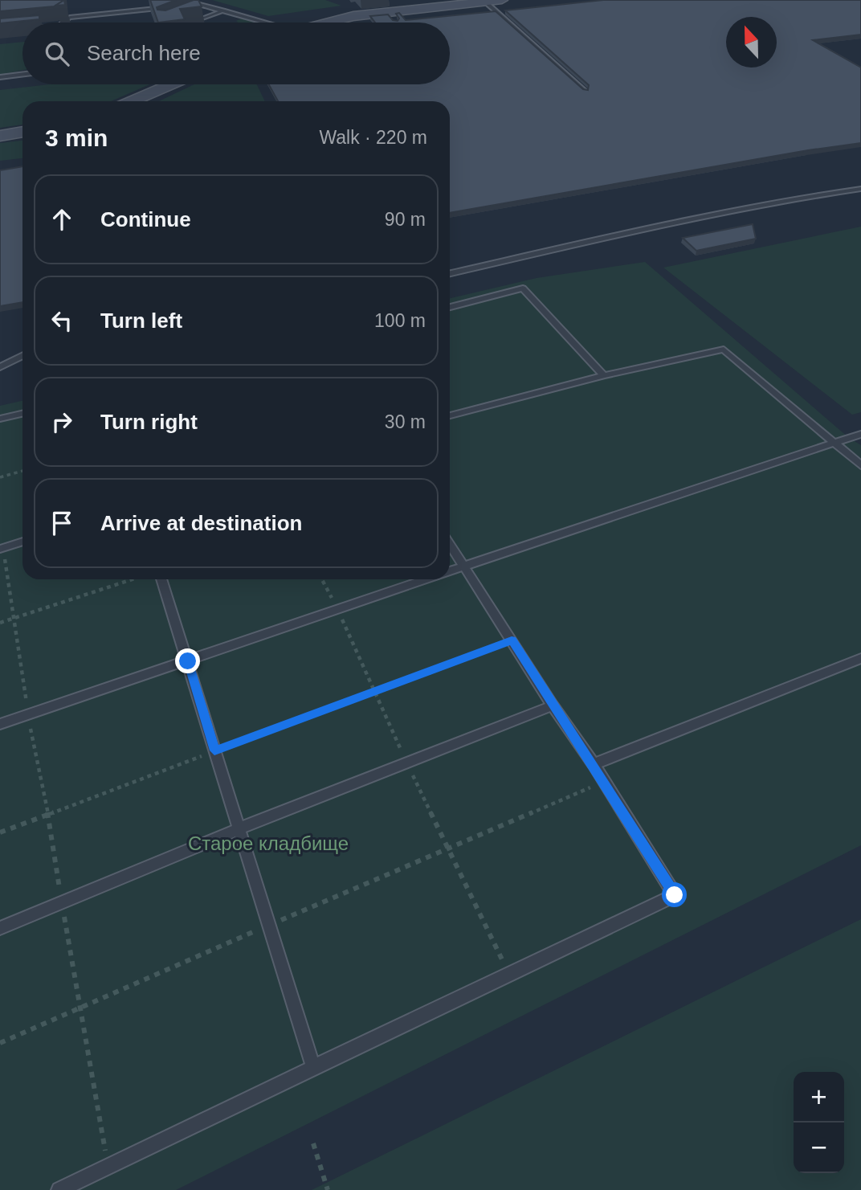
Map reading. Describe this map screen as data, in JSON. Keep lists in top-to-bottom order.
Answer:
{
  "parks": ["Старое кладбище"],
  "north": "top",
  "page": {
    "search": "Search here",
    "heading": ["3 min", "Walk · 220 m"],
    "list": [
      ["Continue", "90 m"],
      ["Turn left", "100 m"],
      ["Turn right", "30 m"],
      "Arrive at destination"
    ],
    "map_buttons": ["+", "−"]
  }
}
